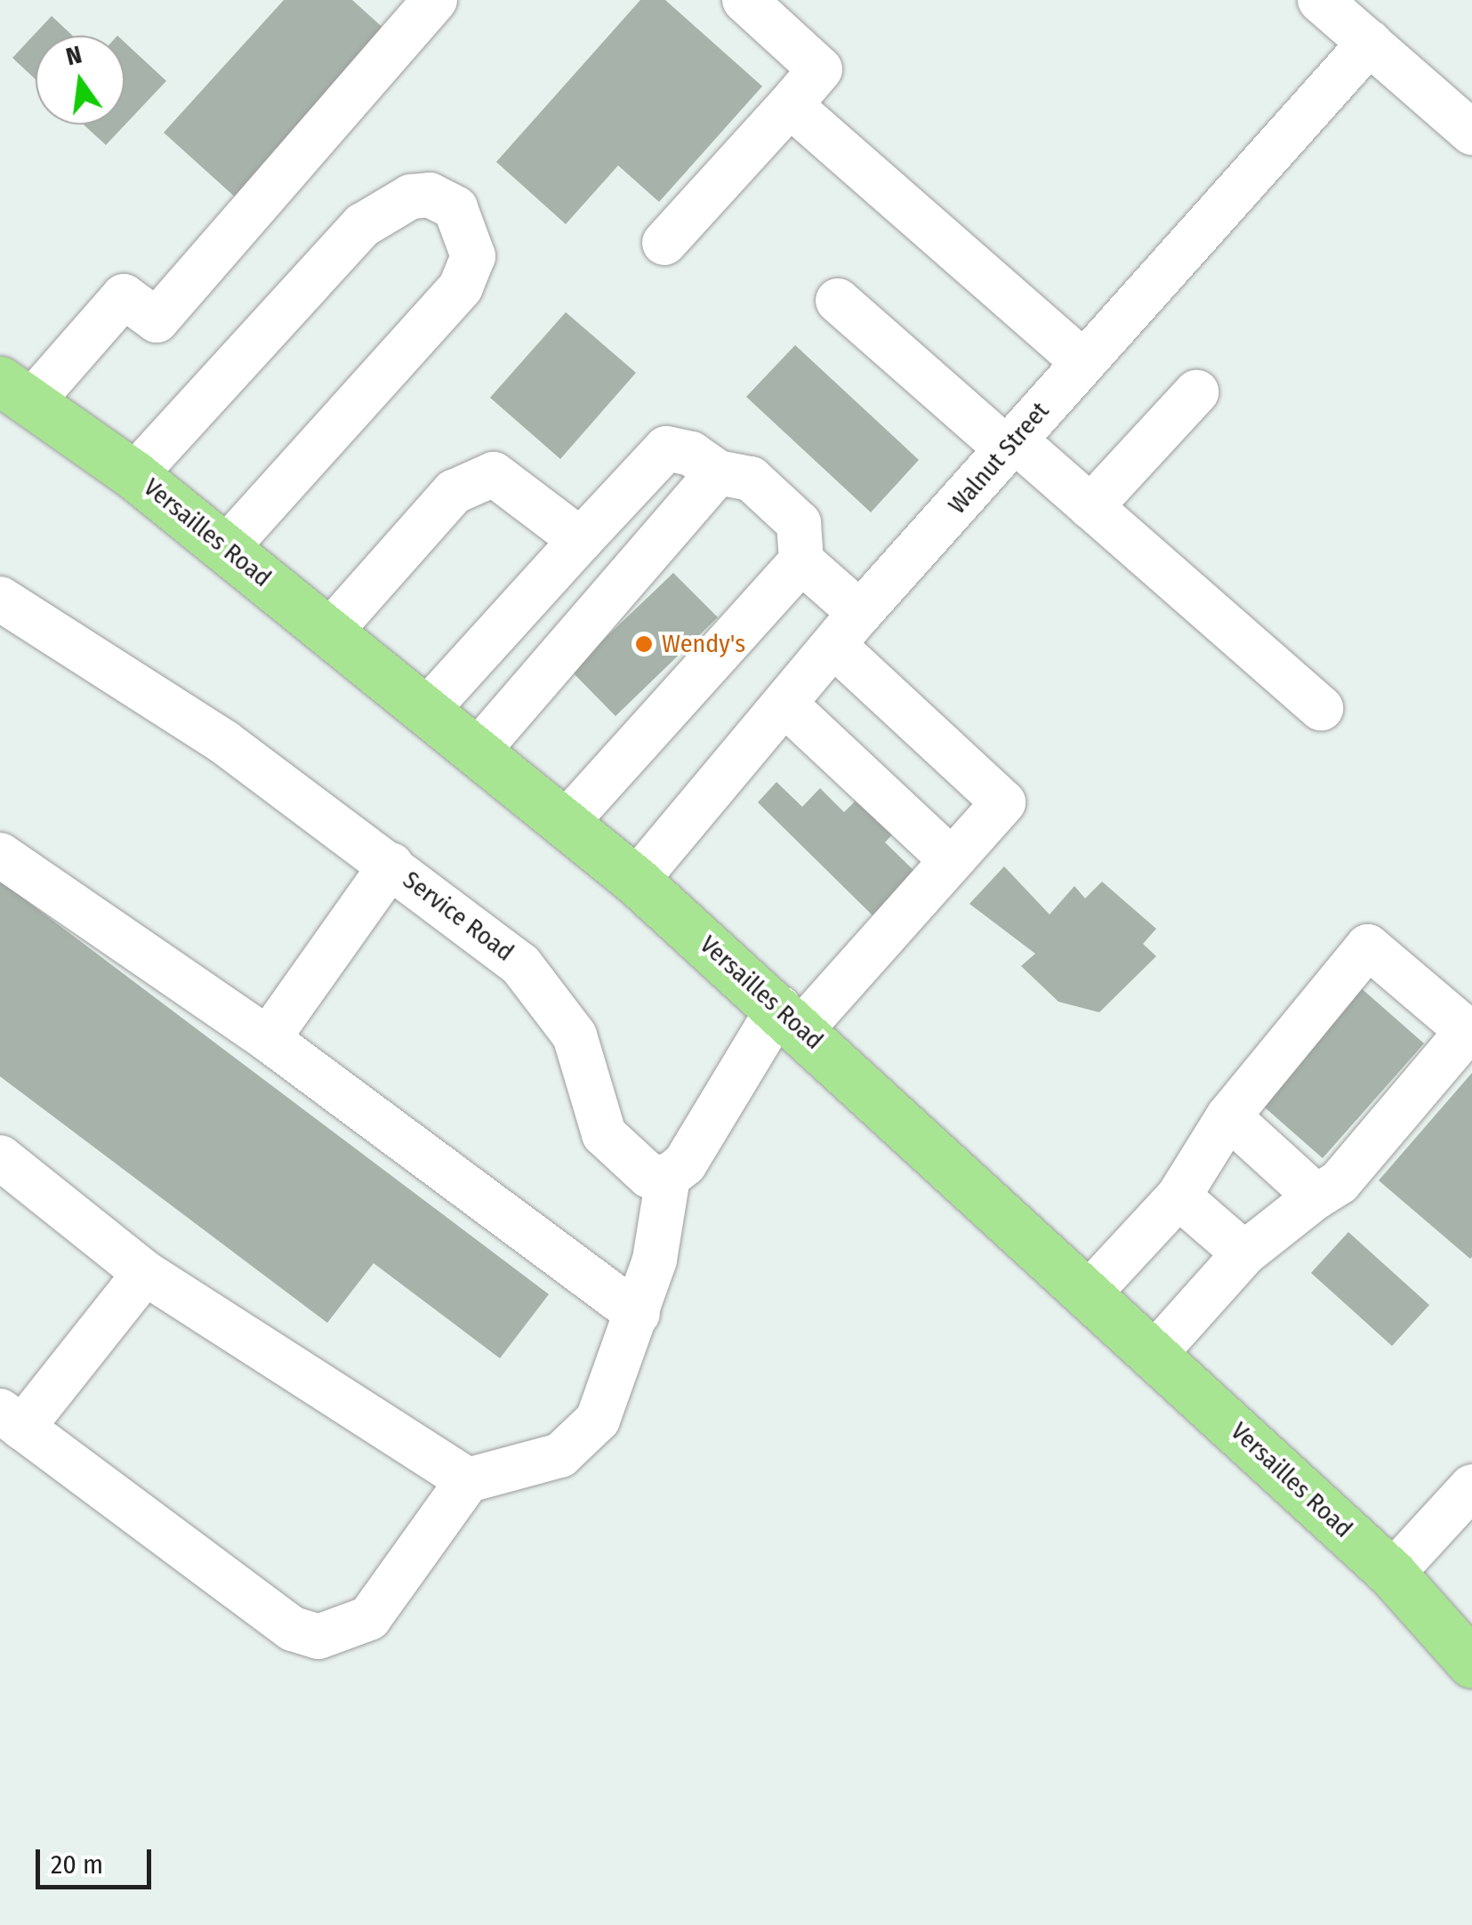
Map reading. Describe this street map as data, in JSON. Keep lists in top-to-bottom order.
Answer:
{
  "streets": {
    "highway": ["Versailles Road"],
    "street": ["Walnut Street", "Service Road"]
  },
  "crossings": [
    ["Walnut Street", "Versailles Road"]
  ],
  "places": ["Wendy's"],
  "scale_bar": "20 m",
  "north": "top"
}
